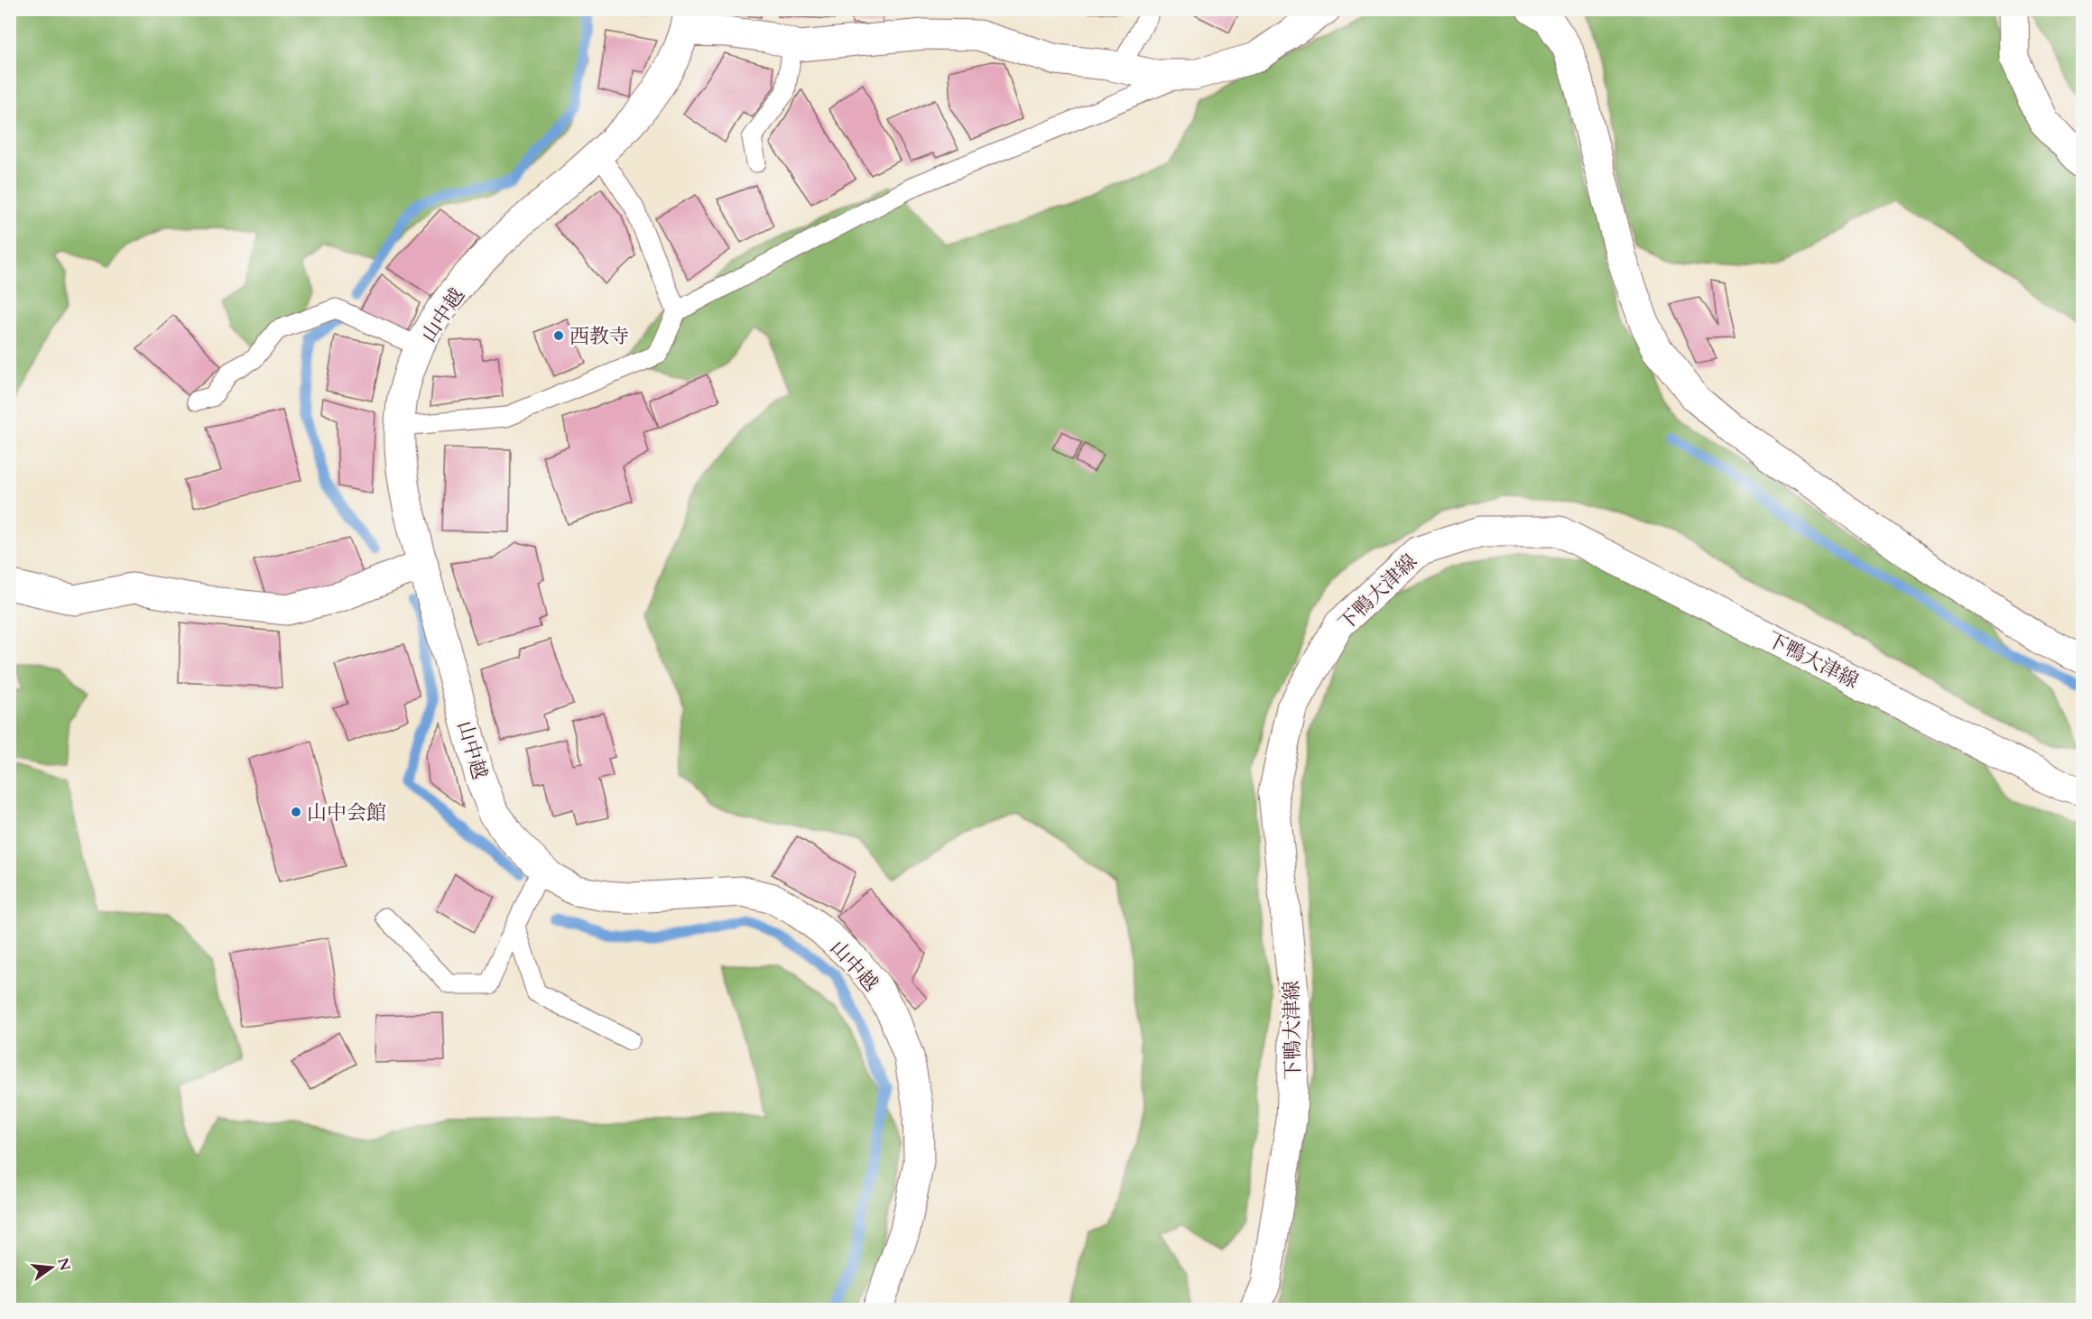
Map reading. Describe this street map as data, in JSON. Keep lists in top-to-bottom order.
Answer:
{
  "streets": {
    "street": ["山中越", "下鴨大津線"]
  },
  "places": ["西教寺", "山中会館"],
  "north": "right"
}
